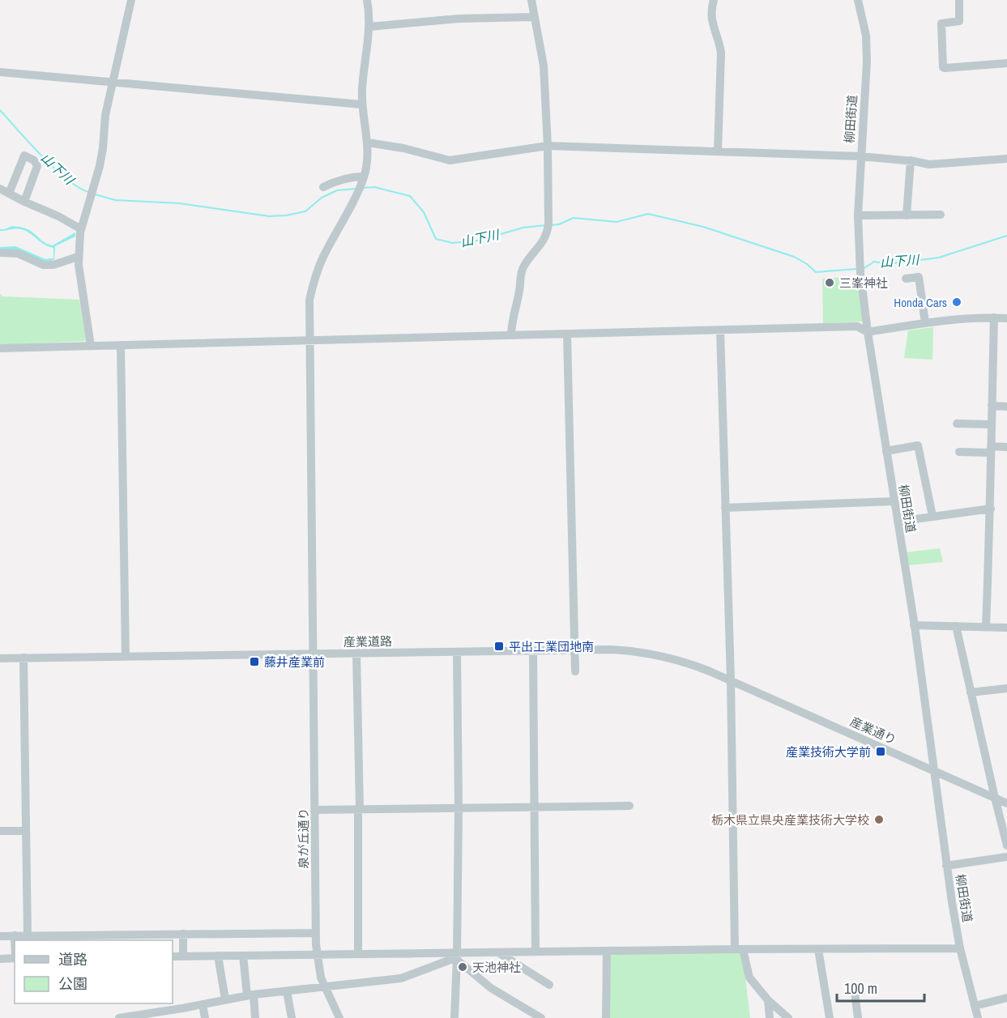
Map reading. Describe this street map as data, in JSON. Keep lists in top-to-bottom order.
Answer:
{
  "streets": {
    "street": [
      "柳田街道",
      "産業道路",
      "産業通り",
      "泉が丘通り"
    ]
  },
  "crossings": [
    ["柳田街道", "産業通り"],
    ["産業道路", "産業通り"],
    ["産業道路", "泉が丘通り"]
  ],
  "water": ["山下川"],
  "places": {
    "other": [
      "三峯神社",
      "Honda Cars",
      "栃木県立県央産業技術大学校",
      "天池神社"
    ],
    "transit": ["平出工業団地南", "藤井産業前", "産業技術大学前"]
  },
  "legend": ["道路", "公園"],
  "scale_bar": "100 m"
}
